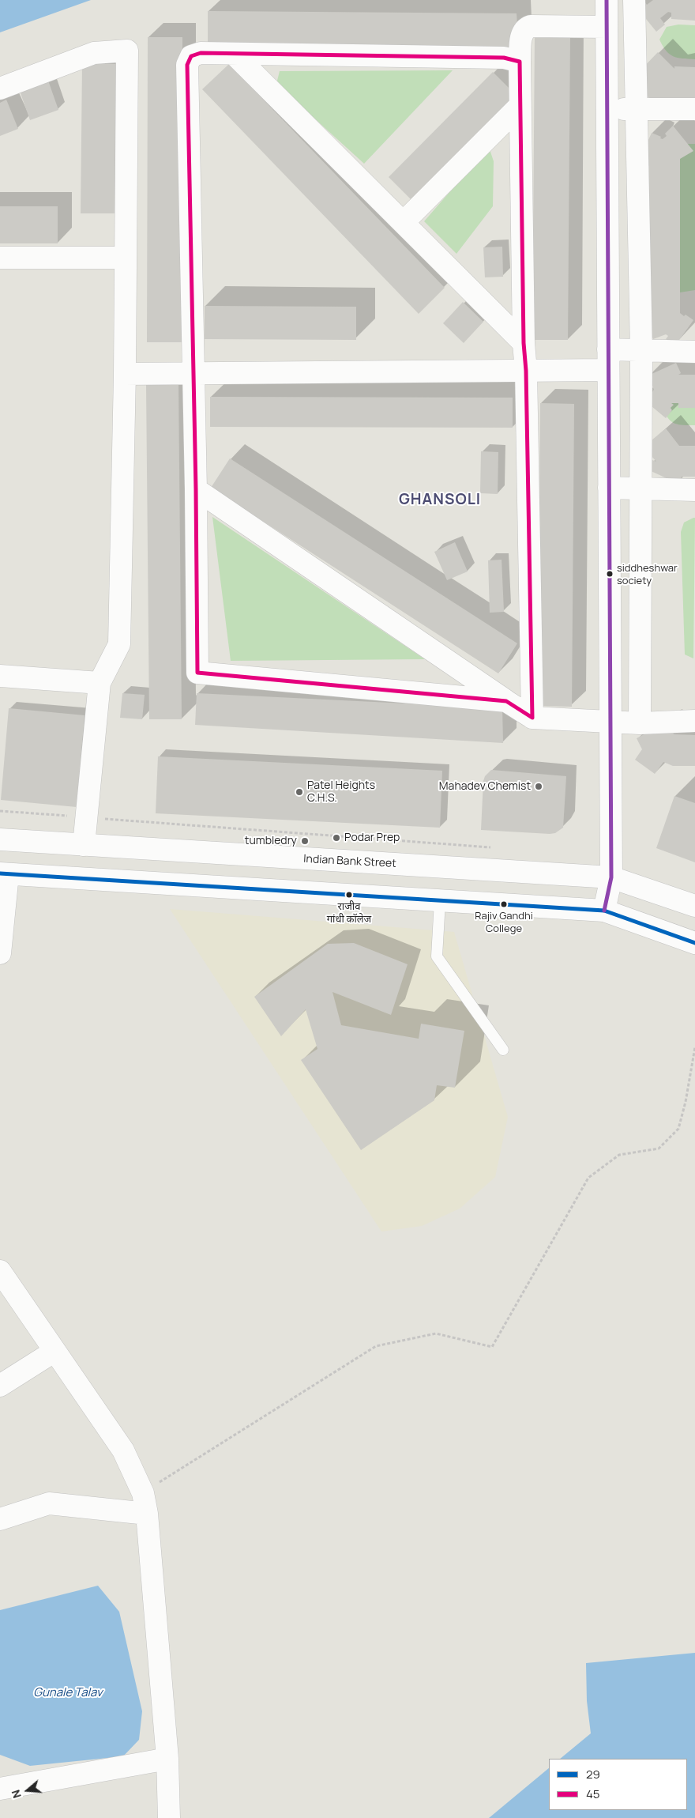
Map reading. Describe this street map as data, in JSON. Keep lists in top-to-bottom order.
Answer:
{
  "streets": {
    "street": ["Indian Bank Street"]
  },
  "districts": ["GHANSOLI"],
  "water": ["Gunale Talav"],
  "places": [
    "siddheshwar society",
    "Mahadev Chemist",
    "Patel Heights C.H.S.",
    "Podar Prep",
    "tumbledry",
    "राजीव गांधी कॉलेज",
    "Rajiv Gandhi College"
  ],
  "lines": ["transit line 45", "transit line 29"],
  "legend": ["29", "45"],
  "north": "left"
}
